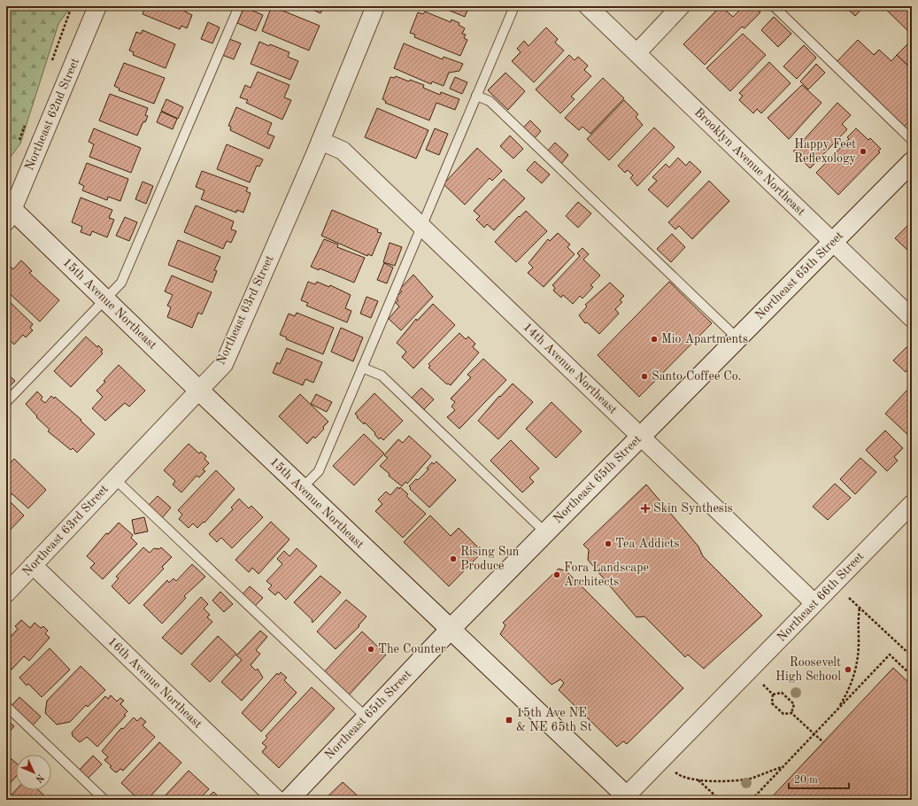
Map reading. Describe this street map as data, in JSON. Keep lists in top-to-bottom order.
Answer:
{
  "streets": {
    "main road": ["Northeast 65th Street", "15th Avenue Northeast"],
    "street": [
      "Northeast 62nd Street",
      "Brooklyn Avenue Northeast",
      "Northeast 63rd Street",
      "14th Avenue Northeast",
      "Northeast 66th Street",
      "16th Avenue Northeast"
    ]
  },
  "crossings": [
    ["Northeast 62nd Street", "15th Avenue Northeast"],
    ["Brooklyn Avenue Northeast", "Northeast 65th Street"],
    ["Northeast 65th Street", "15th Avenue Northeast"],
    ["Northeast 65th Street", "14th Avenue Northeast"],
    ["15th Avenue Northeast", "Northeast 63rd Street"],
    ["15th Avenue Northeast", "Northeast 66th Street"],
    ["Northeast 63rd Street", "14th Avenue Northeast"],
    ["Northeast 63rd Street", "16th Avenue Northeast"],
    ["14th Avenue Northeast", "Northeast 66th Street"]
  ],
  "places": {
    "other": [
      "Happy Feet Reflexology",
      "Mio Apartments",
      "Santo Coffee Co.",
      "Tea Addicts",
      "Rising Sun Produce",
      "Fora Landscape Architects",
      "The Counter",
      "Roosevelt High School"
    ],
    "health": ["Skin Synthesis"],
    "transit": ["15th Ave NE & NE 65th St"]
  },
  "scale_bar": "20 m",
  "north": "bottom right"
}
